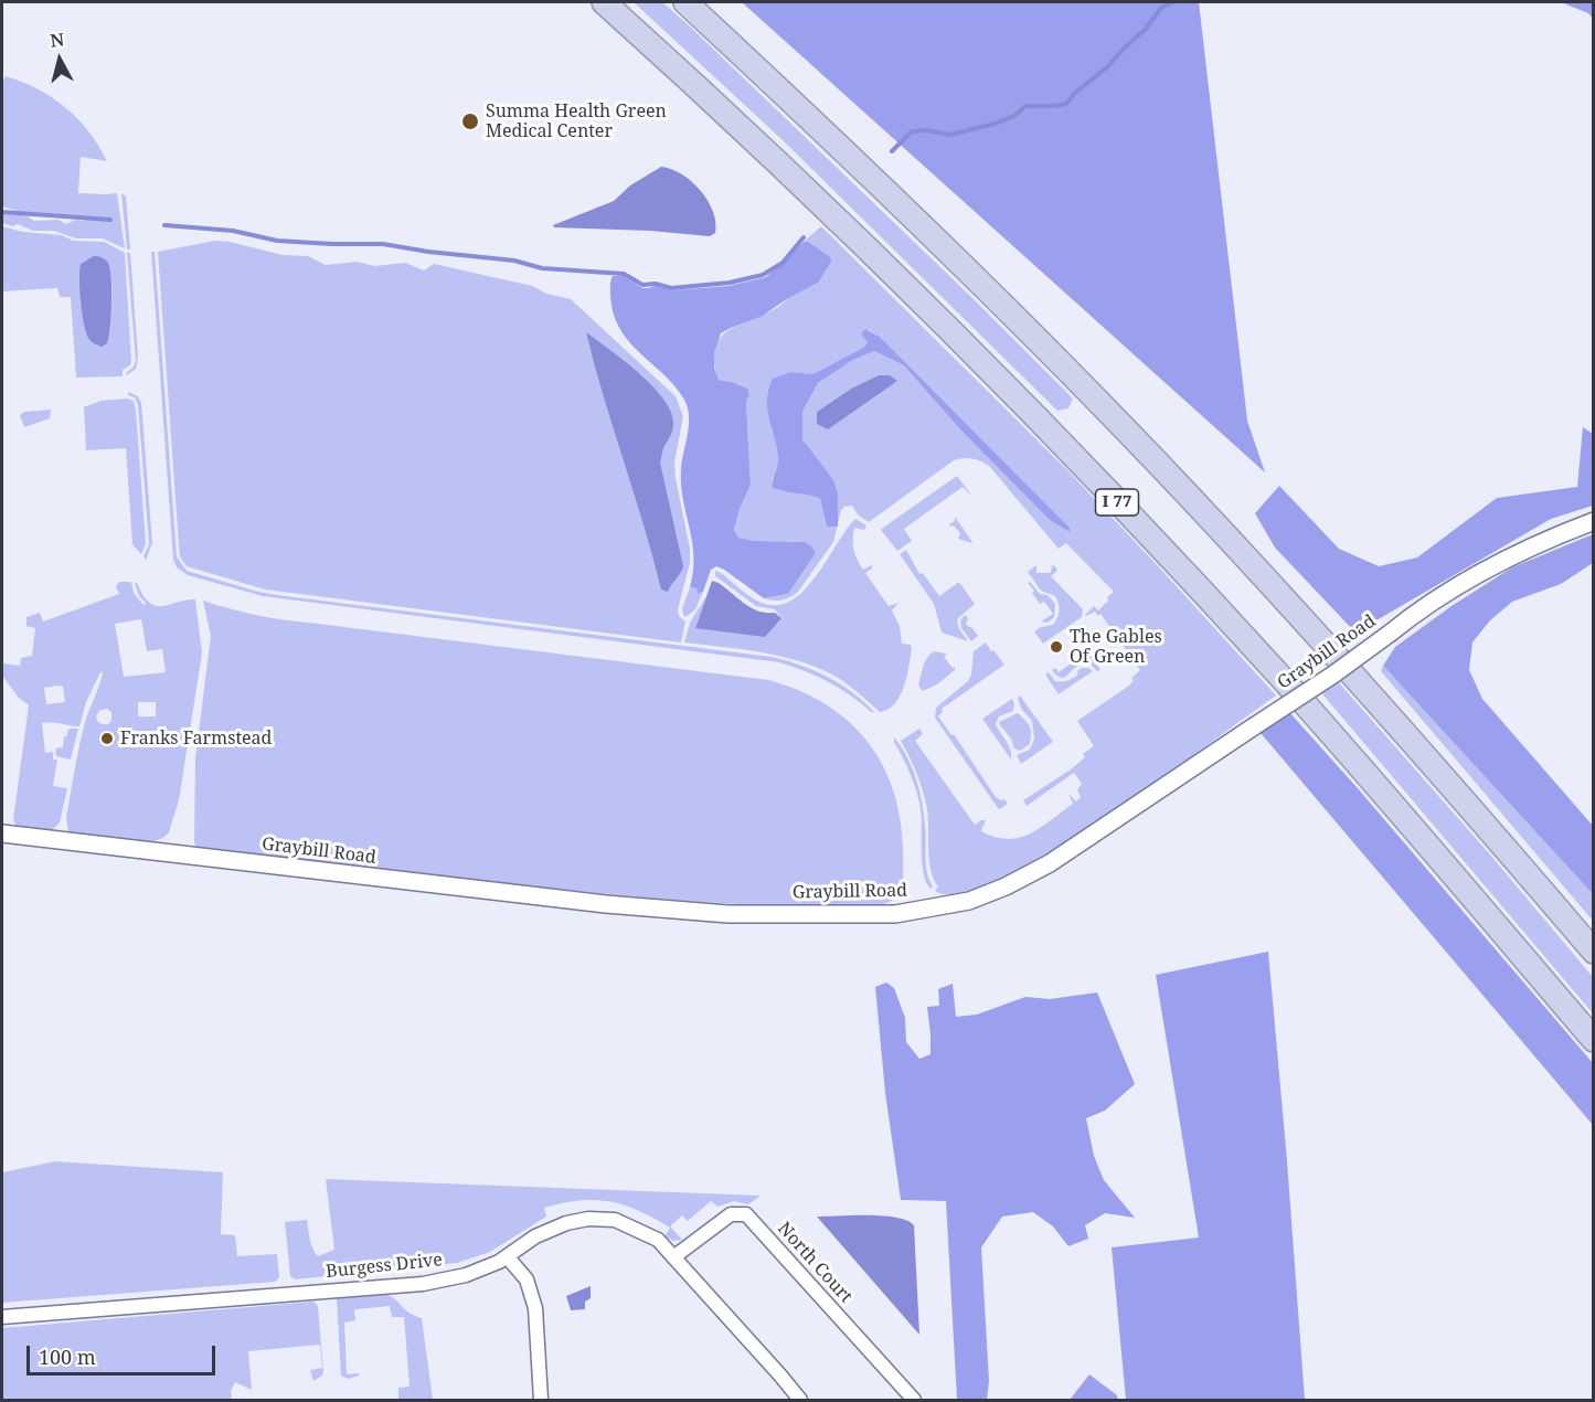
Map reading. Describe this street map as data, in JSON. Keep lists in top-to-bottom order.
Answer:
{
  "streets": {
    "highway": ["I 77"],
    "street": ["Graybill Road", "North Court", "Burgess Drive"]
  },
  "crossings": [
    ["North Court", "Burgess Drive"]
  ],
  "places": ["Summa Health Green Medical Center", "The Gables Of Green", "Franks Farmstead"],
  "scale_bar": "100 m",
  "north": "top"
}
